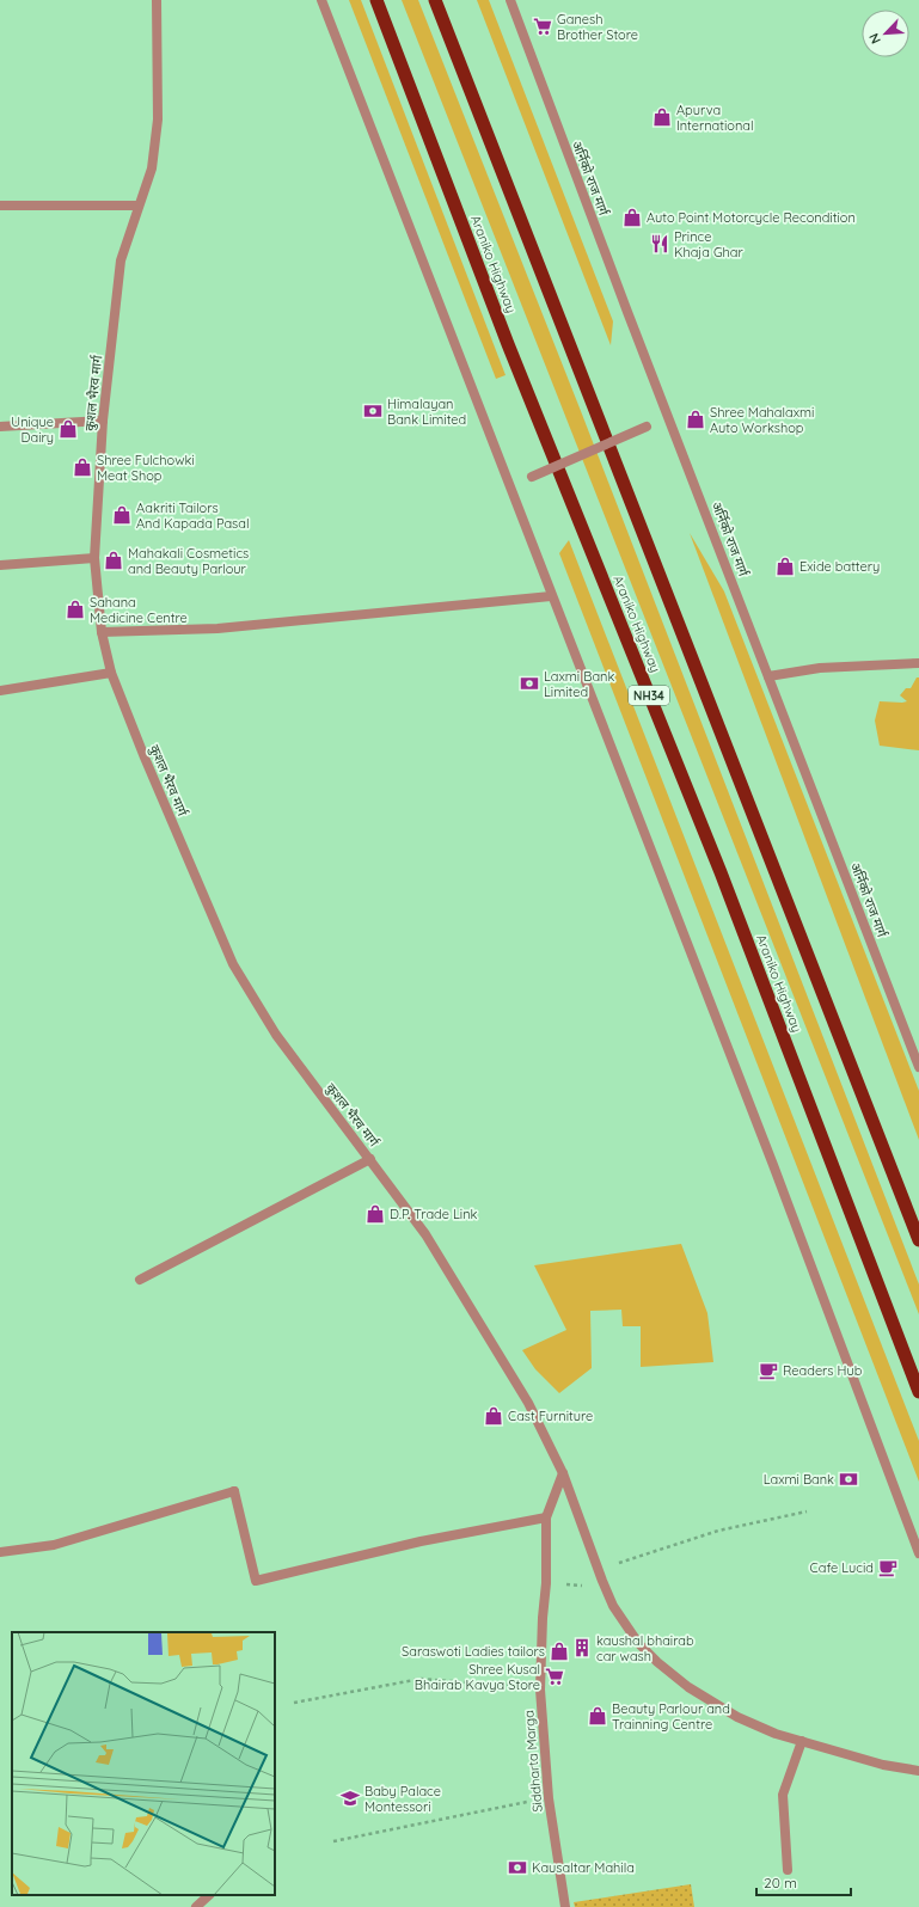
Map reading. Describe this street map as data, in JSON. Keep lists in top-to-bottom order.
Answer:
{
  "streets": {
    "highway": ["Araniko Highway", "NH34"],
    "street": ["अर्निको राज मार्ग", "कुशल‌ भैरव मार्ग", "Siddharta Marga"]
  },
  "crossings": [
    ["कुशल‌ भैरव मार्ग", "Siddharta Marga"]
  ],
  "places": {
    "supermarket": ["Ganesh Brother Store", "Shree Kusal Bhairab Kavya Store"],
    "shop": [
      "Apurva International",
      "Auto Point Motorcycle Recondition",
      "Shree Mahalaxmi Auto Workshop",
      "Unique Dairy",
      "Shree Fulchowki Meat Shop",
      "Aakriti Tailors And Kapada Pasal",
      "Mahakali Cosmetics and Beauty Parlour",
      "Exide battery",
      "Sahana Medicine Centre",
      "D.P. Trade Link",
      "Cast Furniture",
      "Saraswoti Ladies tailors",
      "Beauty Parlour and Trainning Centre"
    ],
    "restaurant": ["Prince Khaja Ghar"],
    "bank": [
      "Himalayan Bank Limited",
      "Laxmi Bank Limited",
      "Laxmi Bank",
      "Kausaltar Mahila"
    ],
    "cafe": ["Readers Hub", "Cafe Lucid"],
    "building": ["kaushal bhairab car wash"],
    "school or university": ["Baby Palace Montessori"]
  },
  "scale_bar": "20 m",
  "north": "bottom left"
}
